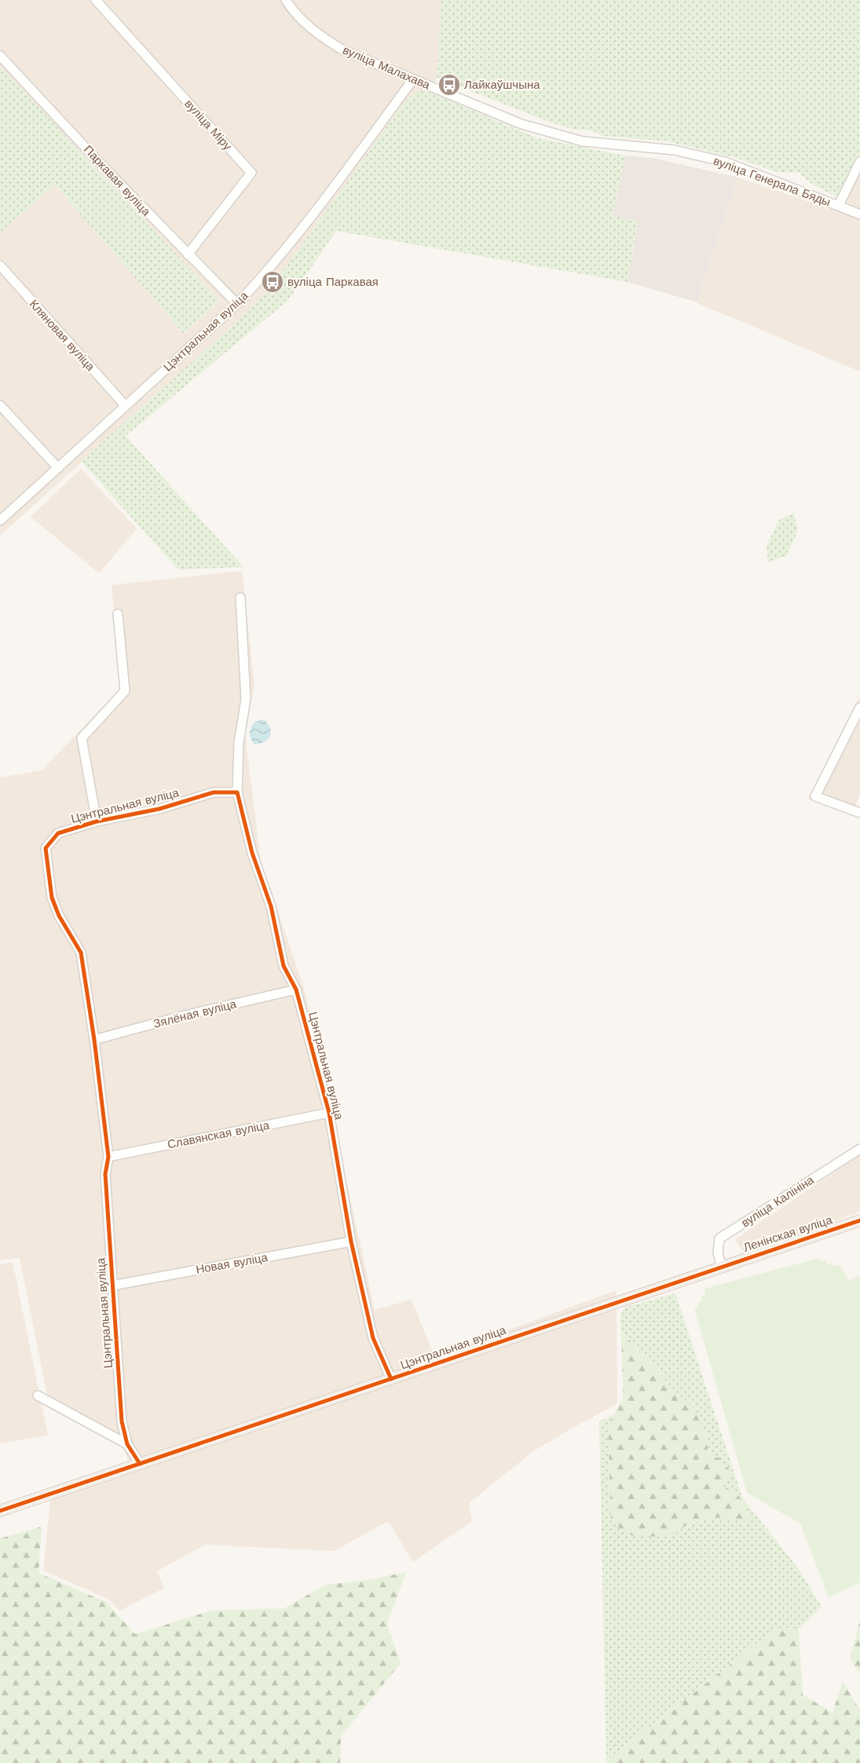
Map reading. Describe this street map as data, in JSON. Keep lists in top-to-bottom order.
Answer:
{
  "streets": {
    "main road": ["Цэнтральная вуліца", "Ленінская вуліца"],
    "street": [
      "вуліца Малахава",
      "вуліца Міру",
      "Паркавая вуліца",
      "вуліца Генерала Бяды",
      "Кляновая вуліца",
      "Зялёная вуліца",
      "Славянская вуліца",
      "вуліца Калініна",
      "Новая вуліца"
    ]
  },
  "crossings": [
    ["вуліца Малахава", "вуліца Генерала Бяды"],
    ["вуліца Малахава", "Цэнтральная вуліца"],
    ["вуліца Міру", "Паркавая вуліца"],
    ["Паркавая вуліца", "Цэнтральная вуліца"],
    ["Цэнтральная вуліца", "Кляновая вуліца"],
    ["Цэнтральная вуліца", "Зялёная вуліца"],
    ["Цэнтральная вуліца", "Славянская вуліца"],
    ["Цэнтральная вуліца", "Ленінская вуліца"],
    ["Цэнтральная вуліца", "Новая вуліца"],
    ["вуліца Калініна", "Ленінская вуліца"]
  ],
  "places": {
    "bus stop": ["Лайкаўшчына", "вуліца Паркавая"]
  }
}
